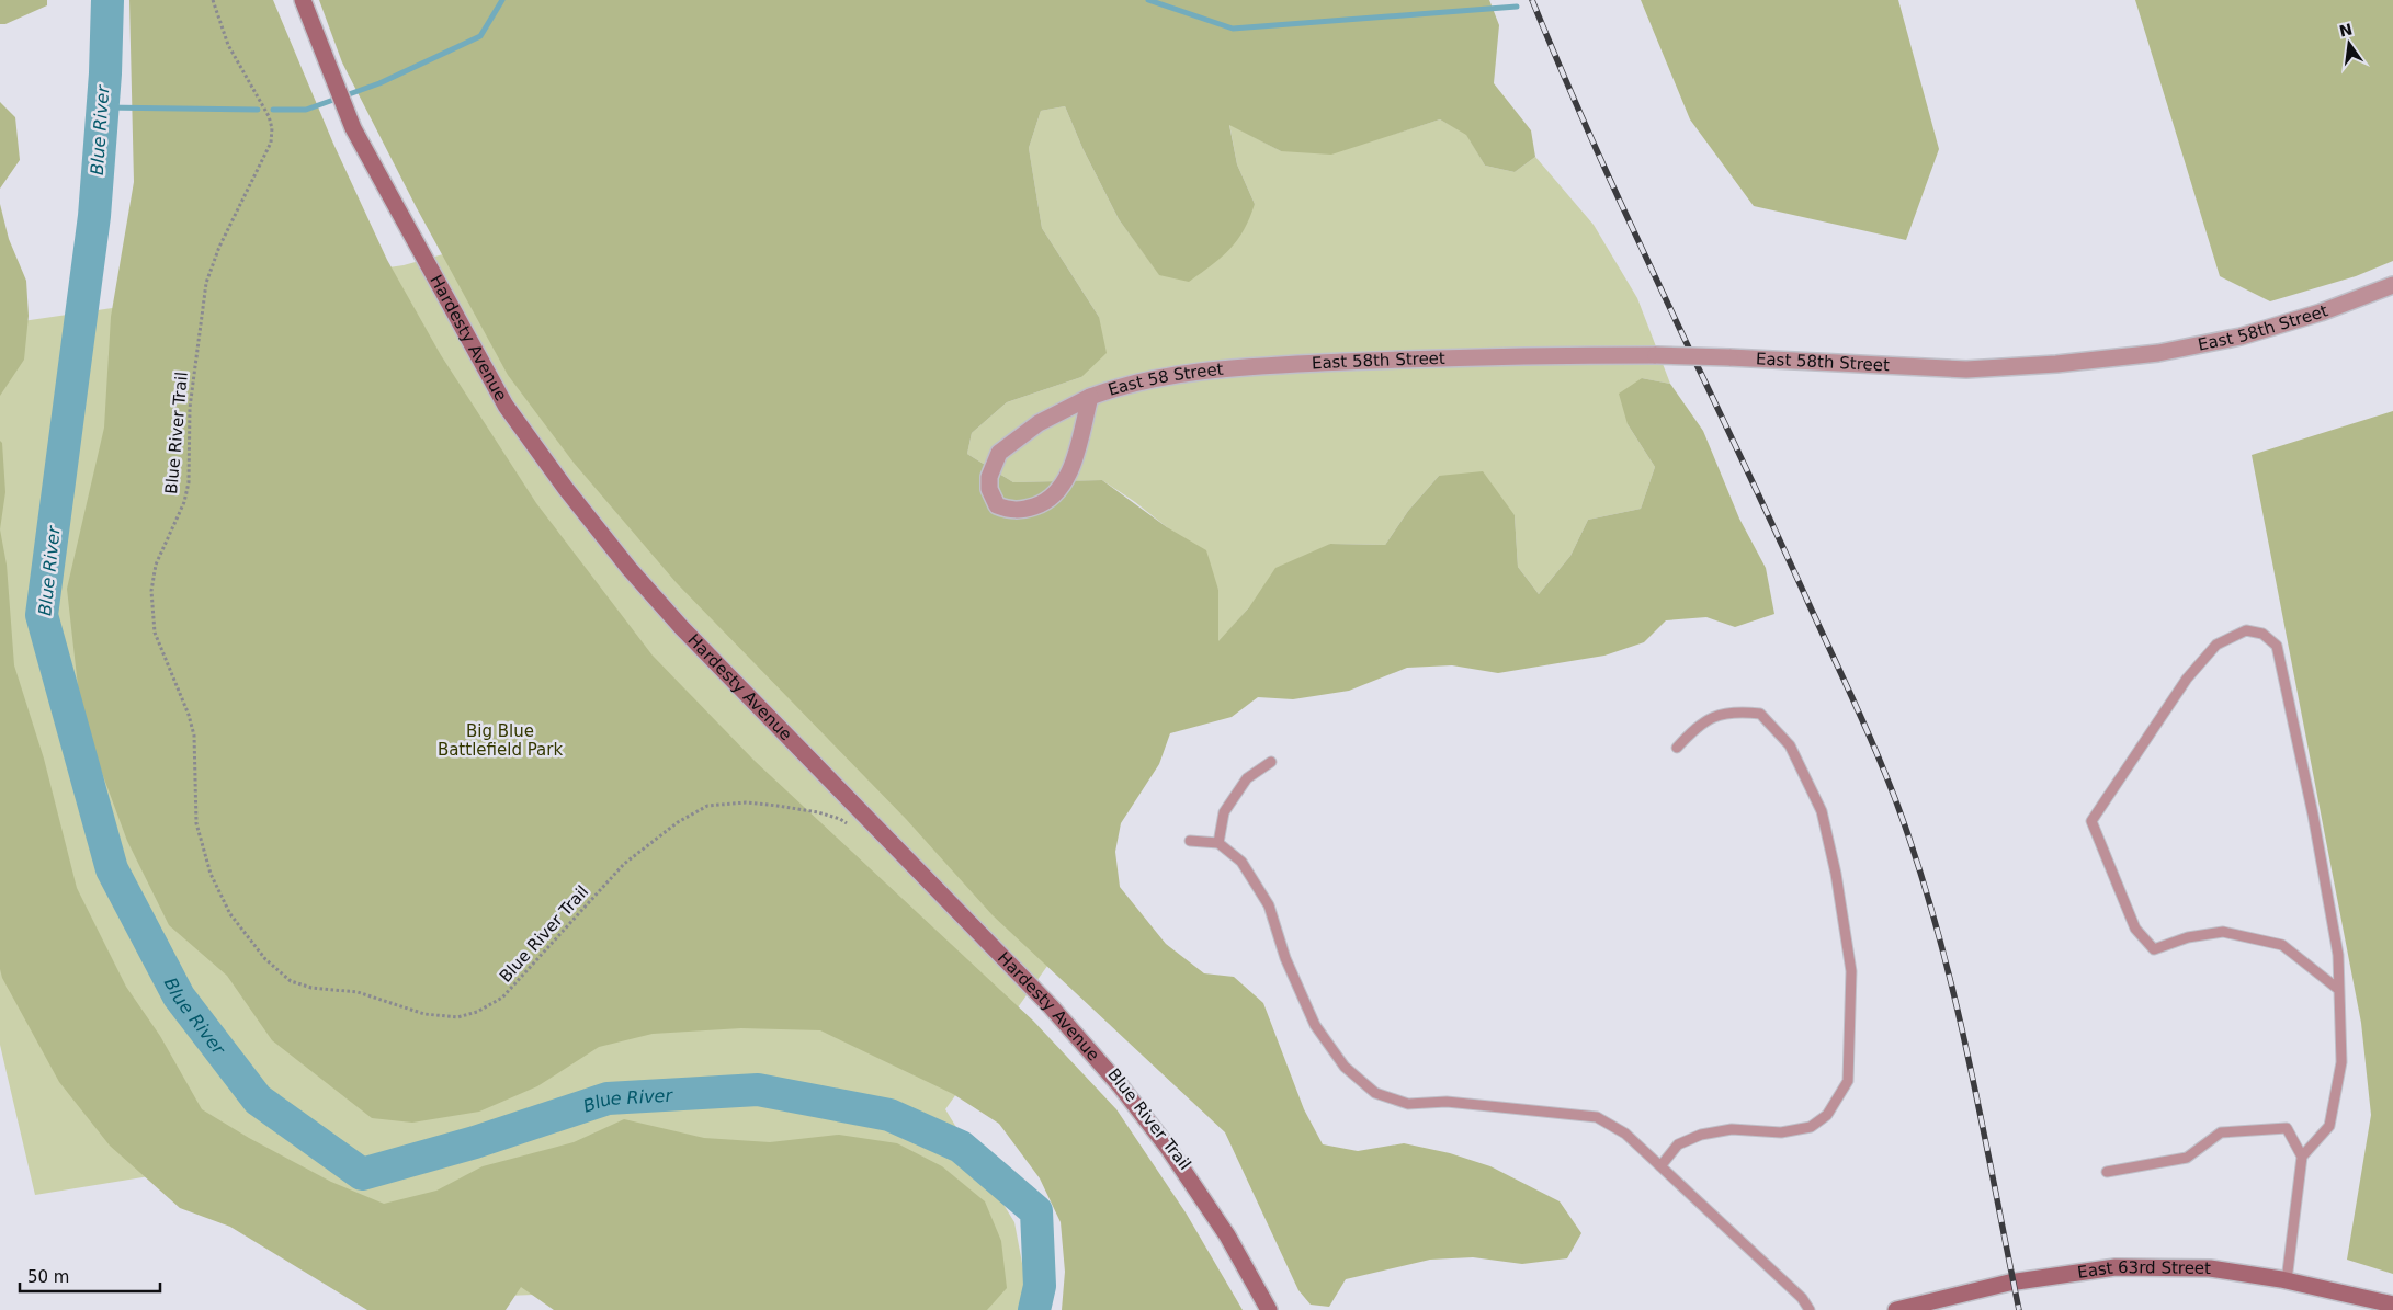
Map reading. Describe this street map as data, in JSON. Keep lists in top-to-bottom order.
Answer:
{
  "streets": {
    "main road": ["Hardesty Avenue", "East 63rd Street"],
    "street": ["East 58th Street", "East 58 Street"],
    "path": ["Blue River Trail"]
  },
  "crossings": [
    ["East 58th Street", "East 58 Street"]
  ],
  "water": ["Blue River"],
  "parks": ["Big Blue Battlefield Park"],
  "scale_bar": "50 m",
  "north": "top"
}
